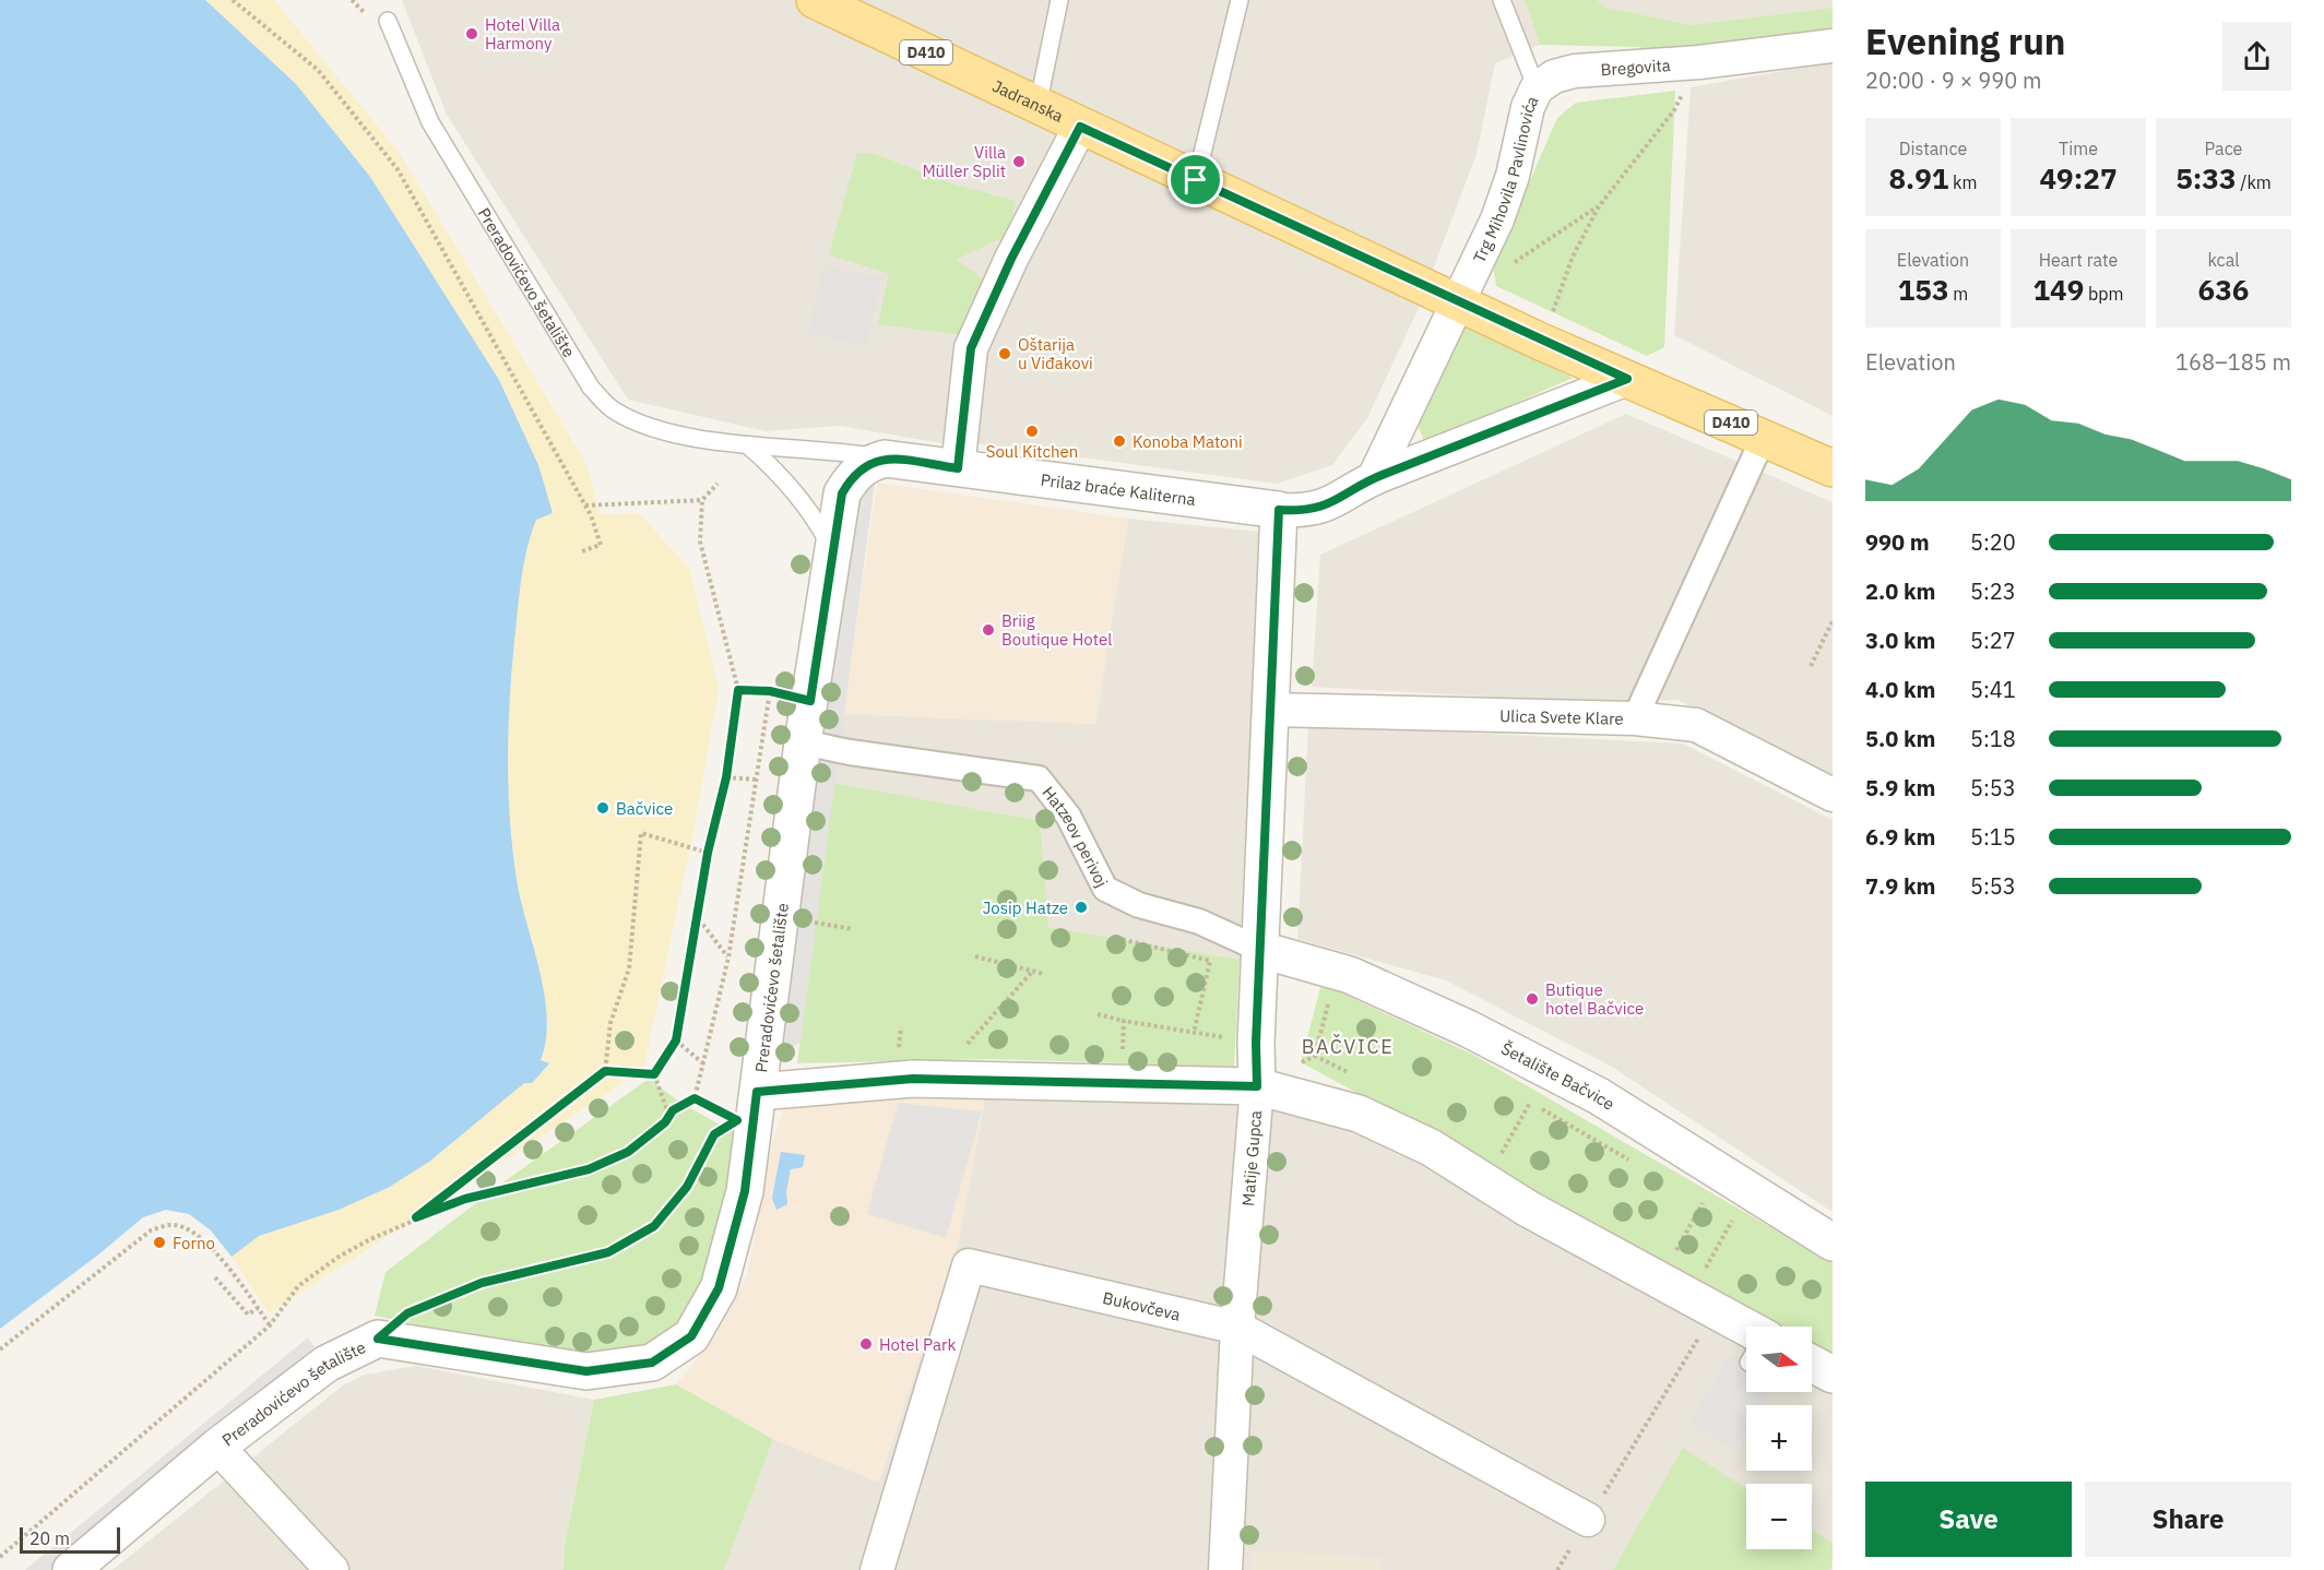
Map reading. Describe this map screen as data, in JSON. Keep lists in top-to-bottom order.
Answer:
{
  "streets": {
    "main road": ["D410", "Jadranska"],
    "street": [
      "Bregovita",
      "Trg Mihovila Pavlinovića",
      "Preradovićevo šetalište",
      "Prilaz braće Kaliterna",
      "Ulica Svete Klare",
      "Hatzeov perivoj",
      "Šetalište Bačvice",
      "Matije Gupca",
      "Bukovčeva"
    ]
  },
  "crossings": [
    ["D410", "Jadranska"],
    ["D410", "Trg Mihovila Pavlinovića"],
    ["Bregovita", "Trg Mihovila Pavlinovića"],
    ["Jadranska", "Trg Mihovila Pavlinovića"],
    ["Preradovićevo šetalište", "Prilaz braće Kaliterna"],
    ["Preradovićevo šetalište", "Hatzeov perivoj"],
    ["Prilaz braće Kaliterna", "Matije Gupca"],
    ["Ulica Svete Klare", "Matije Gupca"],
    ["Hatzeov perivoj", "Šetalište Bačvice"],
    ["Hatzeov perivoj", "Matije Gupca"],
    ["Šetalište Bačvice", "Matije Gupca"],
    ["Matije Gupca", "Bukovčeva"]
  ],
  "districts": ["BAČVICE"],
  "places": [
    "Hotel Villa Harmony",
    "Villa Müller Split",
    "Oštarija u Viđakovi",
    "Soul Kitchen",
    "Konoba Matoni",
    "Briig Boutique Hotel",
    "Bačvice",
    "Josip Hatze",
    "Butique hotel Bačvice",
    "Forno",
    "Hotel Park"
  ],
  "scale_bar": "20 m",
  "north": "right",
  "page": {
    "heading": ["Evening run", "20:00 · 9 × 990 m"],
    "stats": [
      ["Distance", "8.91 km"],
      ["Time", "49:27"],
      ["Pace", "5:33 /km"],
      ["Elevation", "153 m"],
      ["Heart rate", "149 bpm"],
      ["kcal", "636"]
    ],
    "chart": ["Elevation", "168–185 m"],
    "list": [
      {
        "name": "990 m",
        "note": "5:20"
      },
      {
        "name": "2.0 km",
        "note": "5:23"
      },
      {
        "name": "3.0 km",
        "note": "5:27"
      },
      {
        "name": "4.0 km",
        "note": "5:41"
      },
      {
        "name": "5.0 km",
        "note": "5:18"
      },
      {
        "name": "5.9 km",
        "note": "5:53"
      },
      {
        "name": "6.9 km",
        "note": "5:15"
      },
      {
        "name": "7.9 km",
        "note": "5:53"
      }
    ],
    "map_buttons": ["+", "−"],
    "buttons": ["Save", "Share"],
    "scale": "20 m"
  }
}
